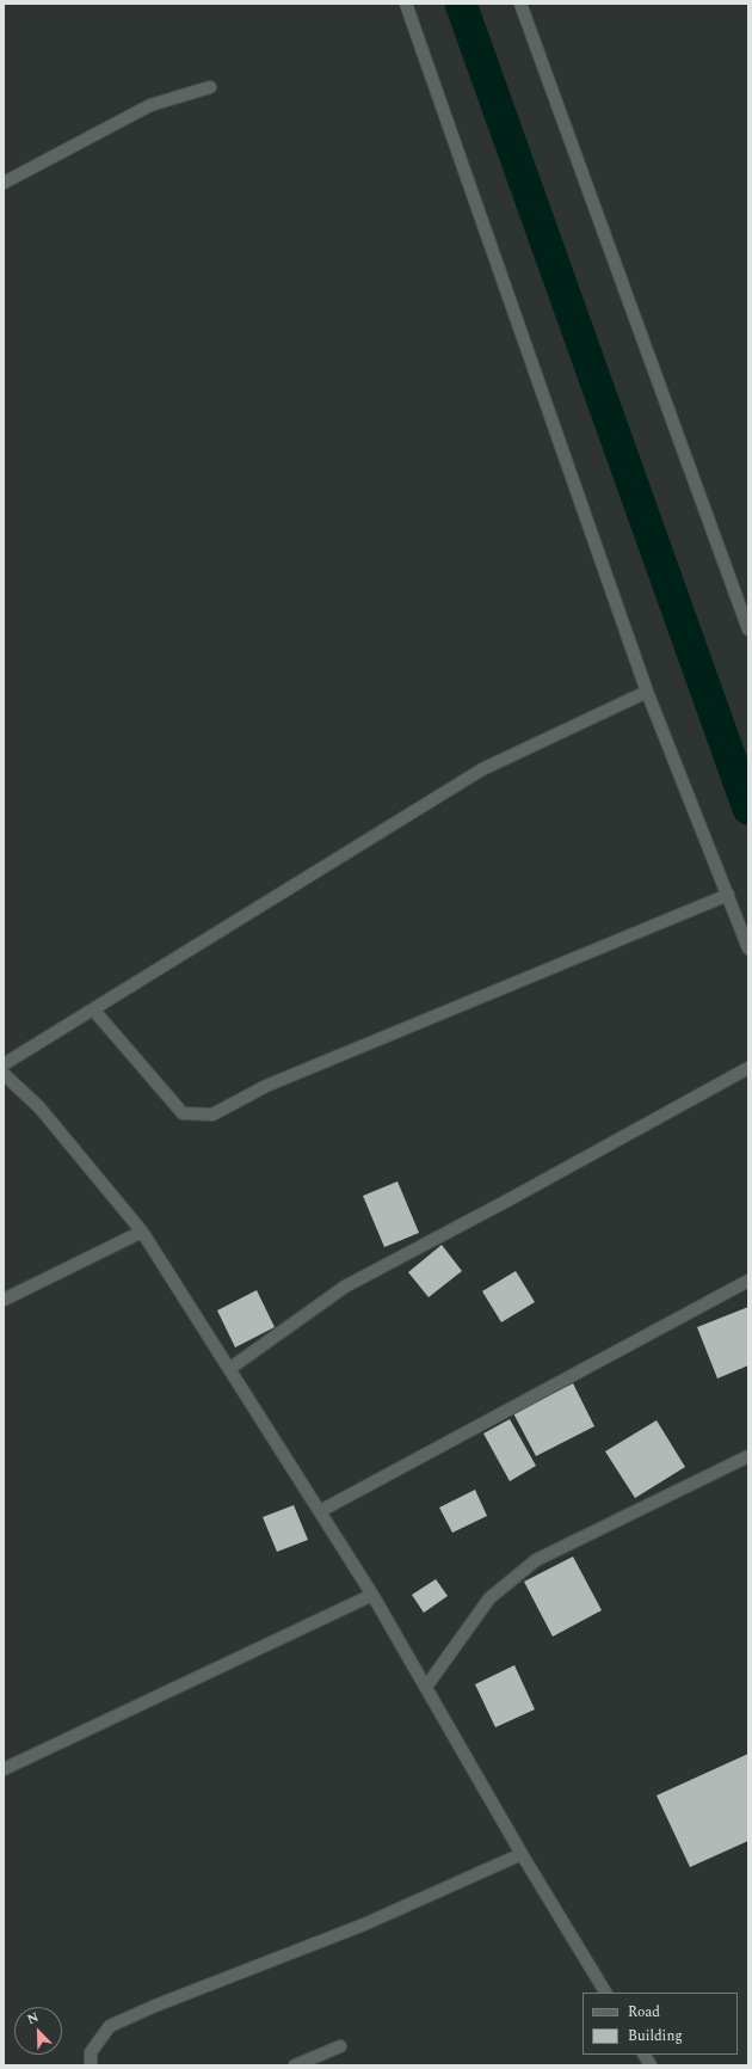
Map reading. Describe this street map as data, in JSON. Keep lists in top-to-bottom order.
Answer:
{
  "legend": ["Road", "Building"],
  "north": "top left"
}
